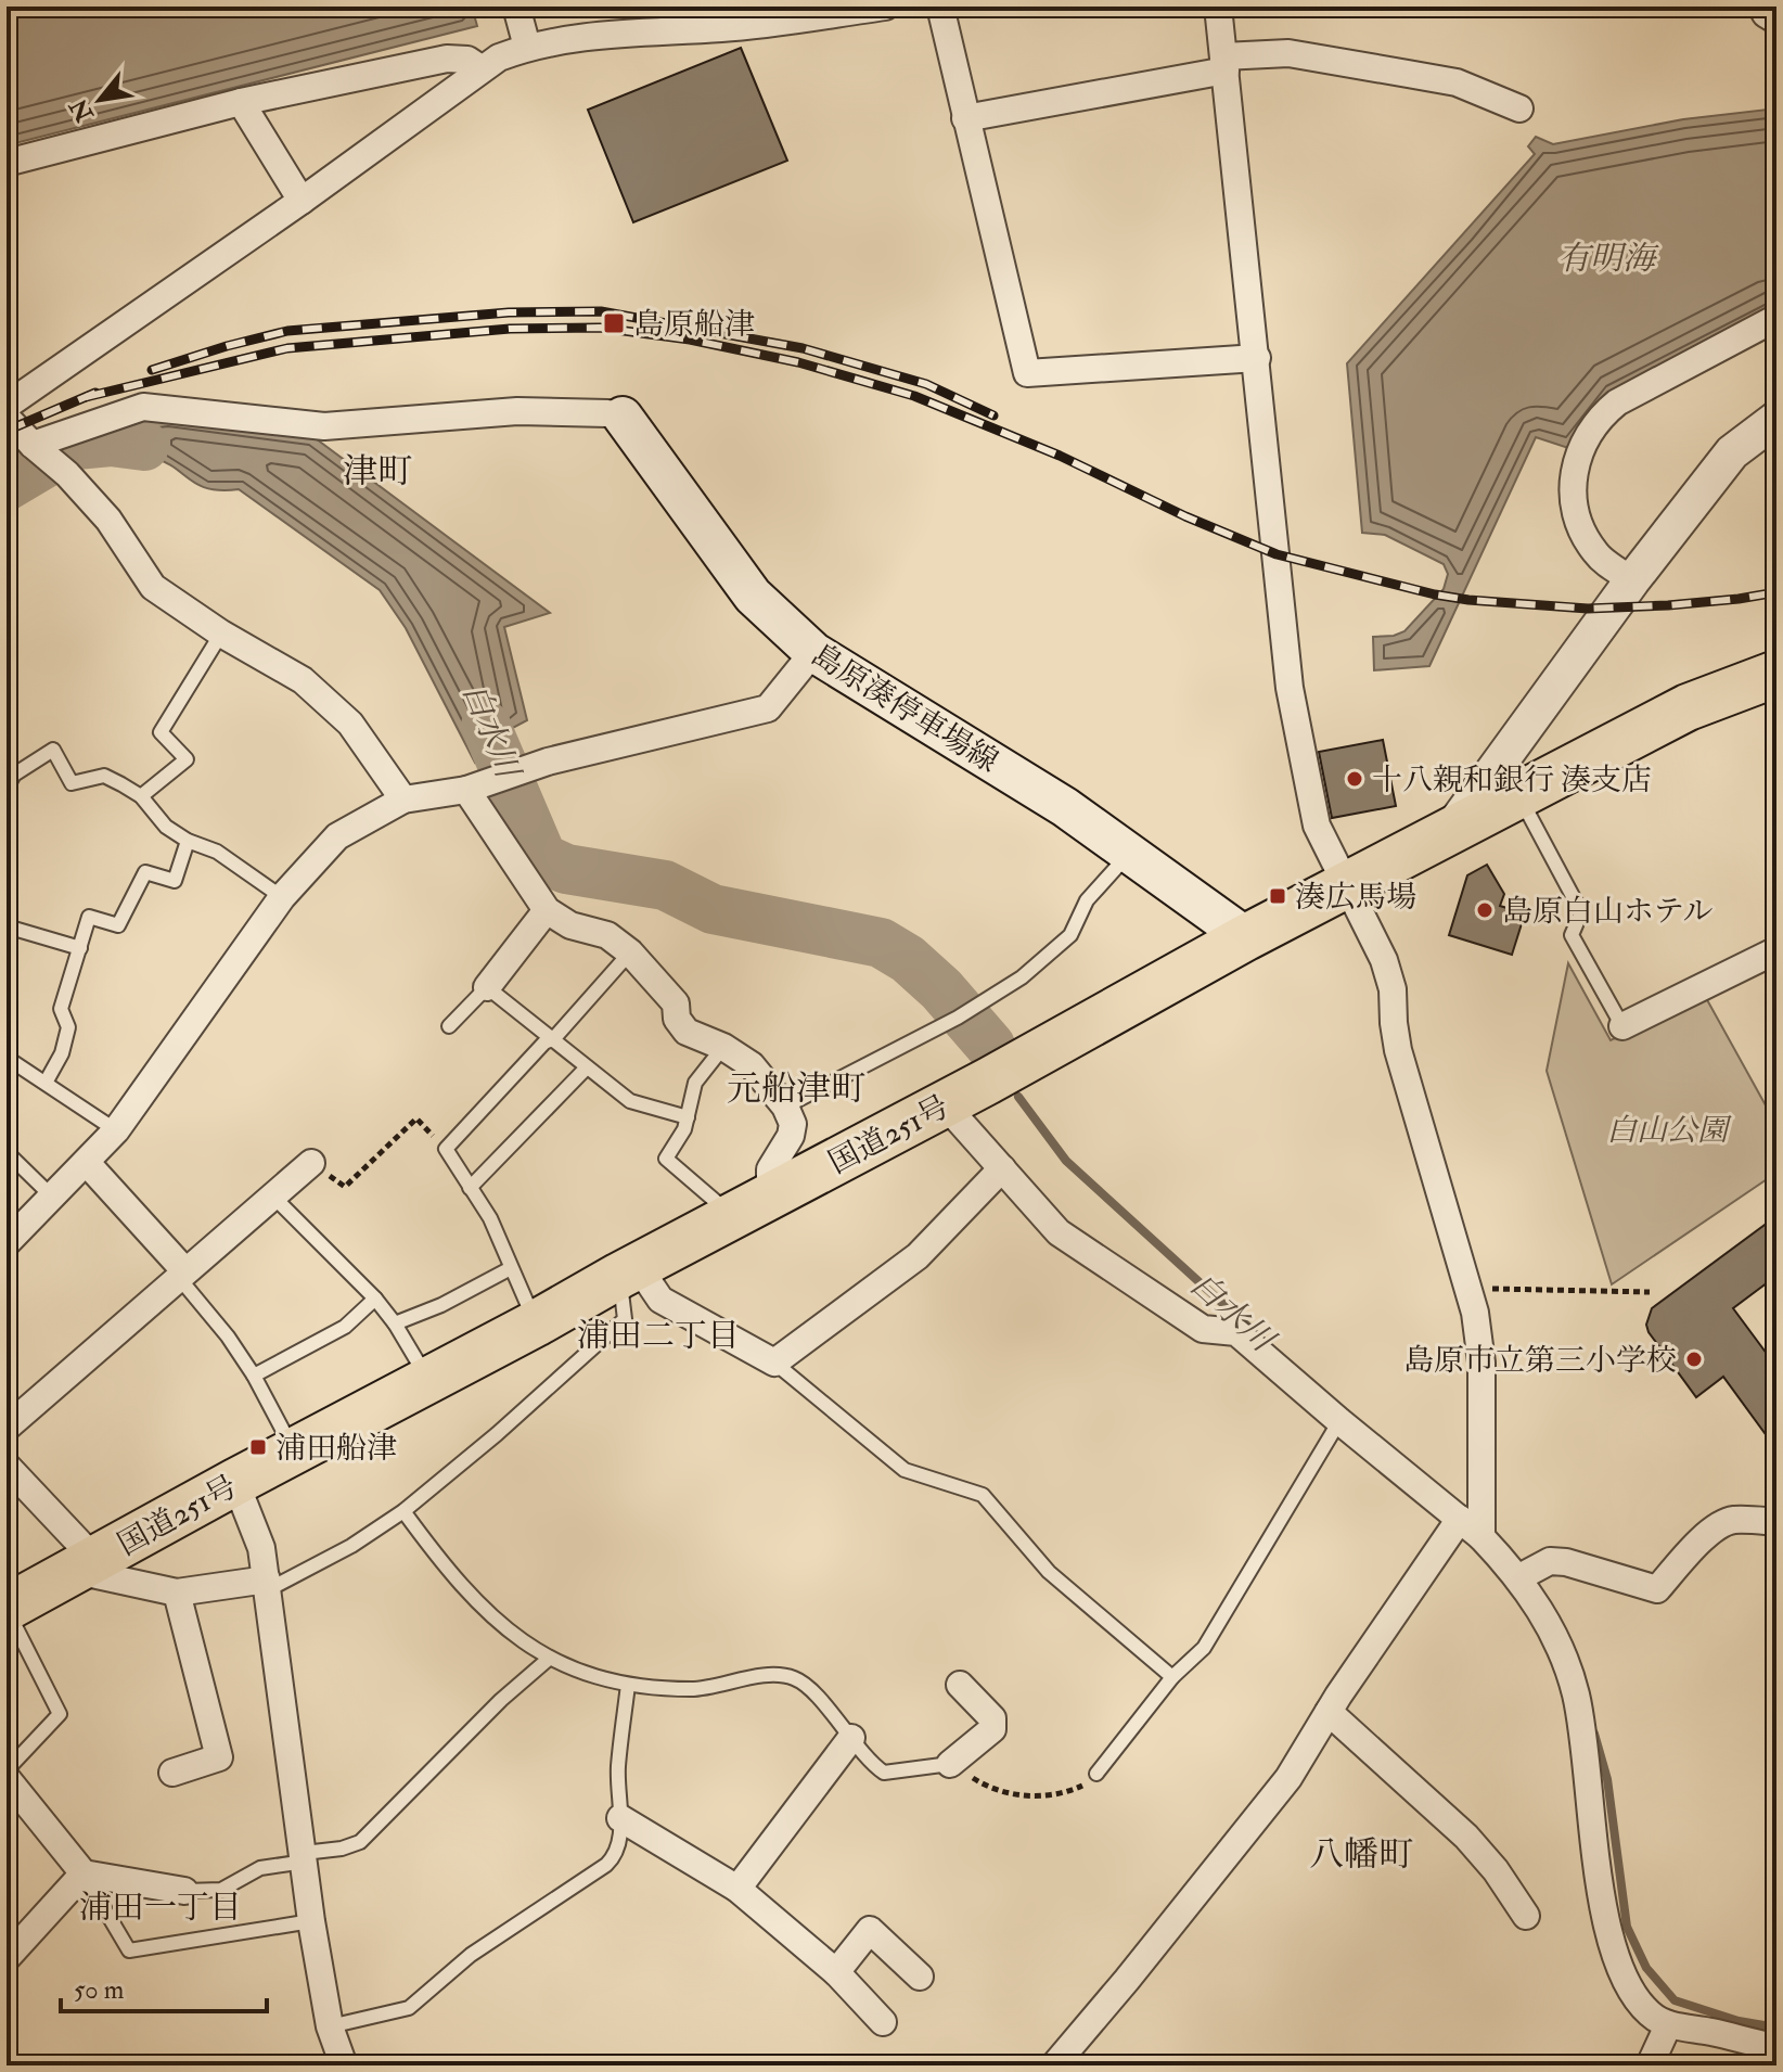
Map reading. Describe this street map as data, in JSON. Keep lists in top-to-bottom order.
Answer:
{
  "streets": {
    "highway": ["国道251号"],
    "main road": ["島原湊停車場線"]
  },
  "crossings": [
    ["島原湊停車場線", "国道251号"]
  ],
  "districts": [
    "津町",
    "元船津町",
    "浦田二丁目",
    "八幡町",
    "浦田一丁目"
  ],
  "water": ["有明海", "白水川"],
  "parks": ["白山公園"],
  "places": {
    "transit": ["島原船津", "湊広馬場", "浦田船津"],
    "other": ["十八親和銀行 湊支店", "島原白山ホテル", "島原市立第三小学校"]
  },
  "scale_bar": "50 m",
  "north": "bottom left"
}
